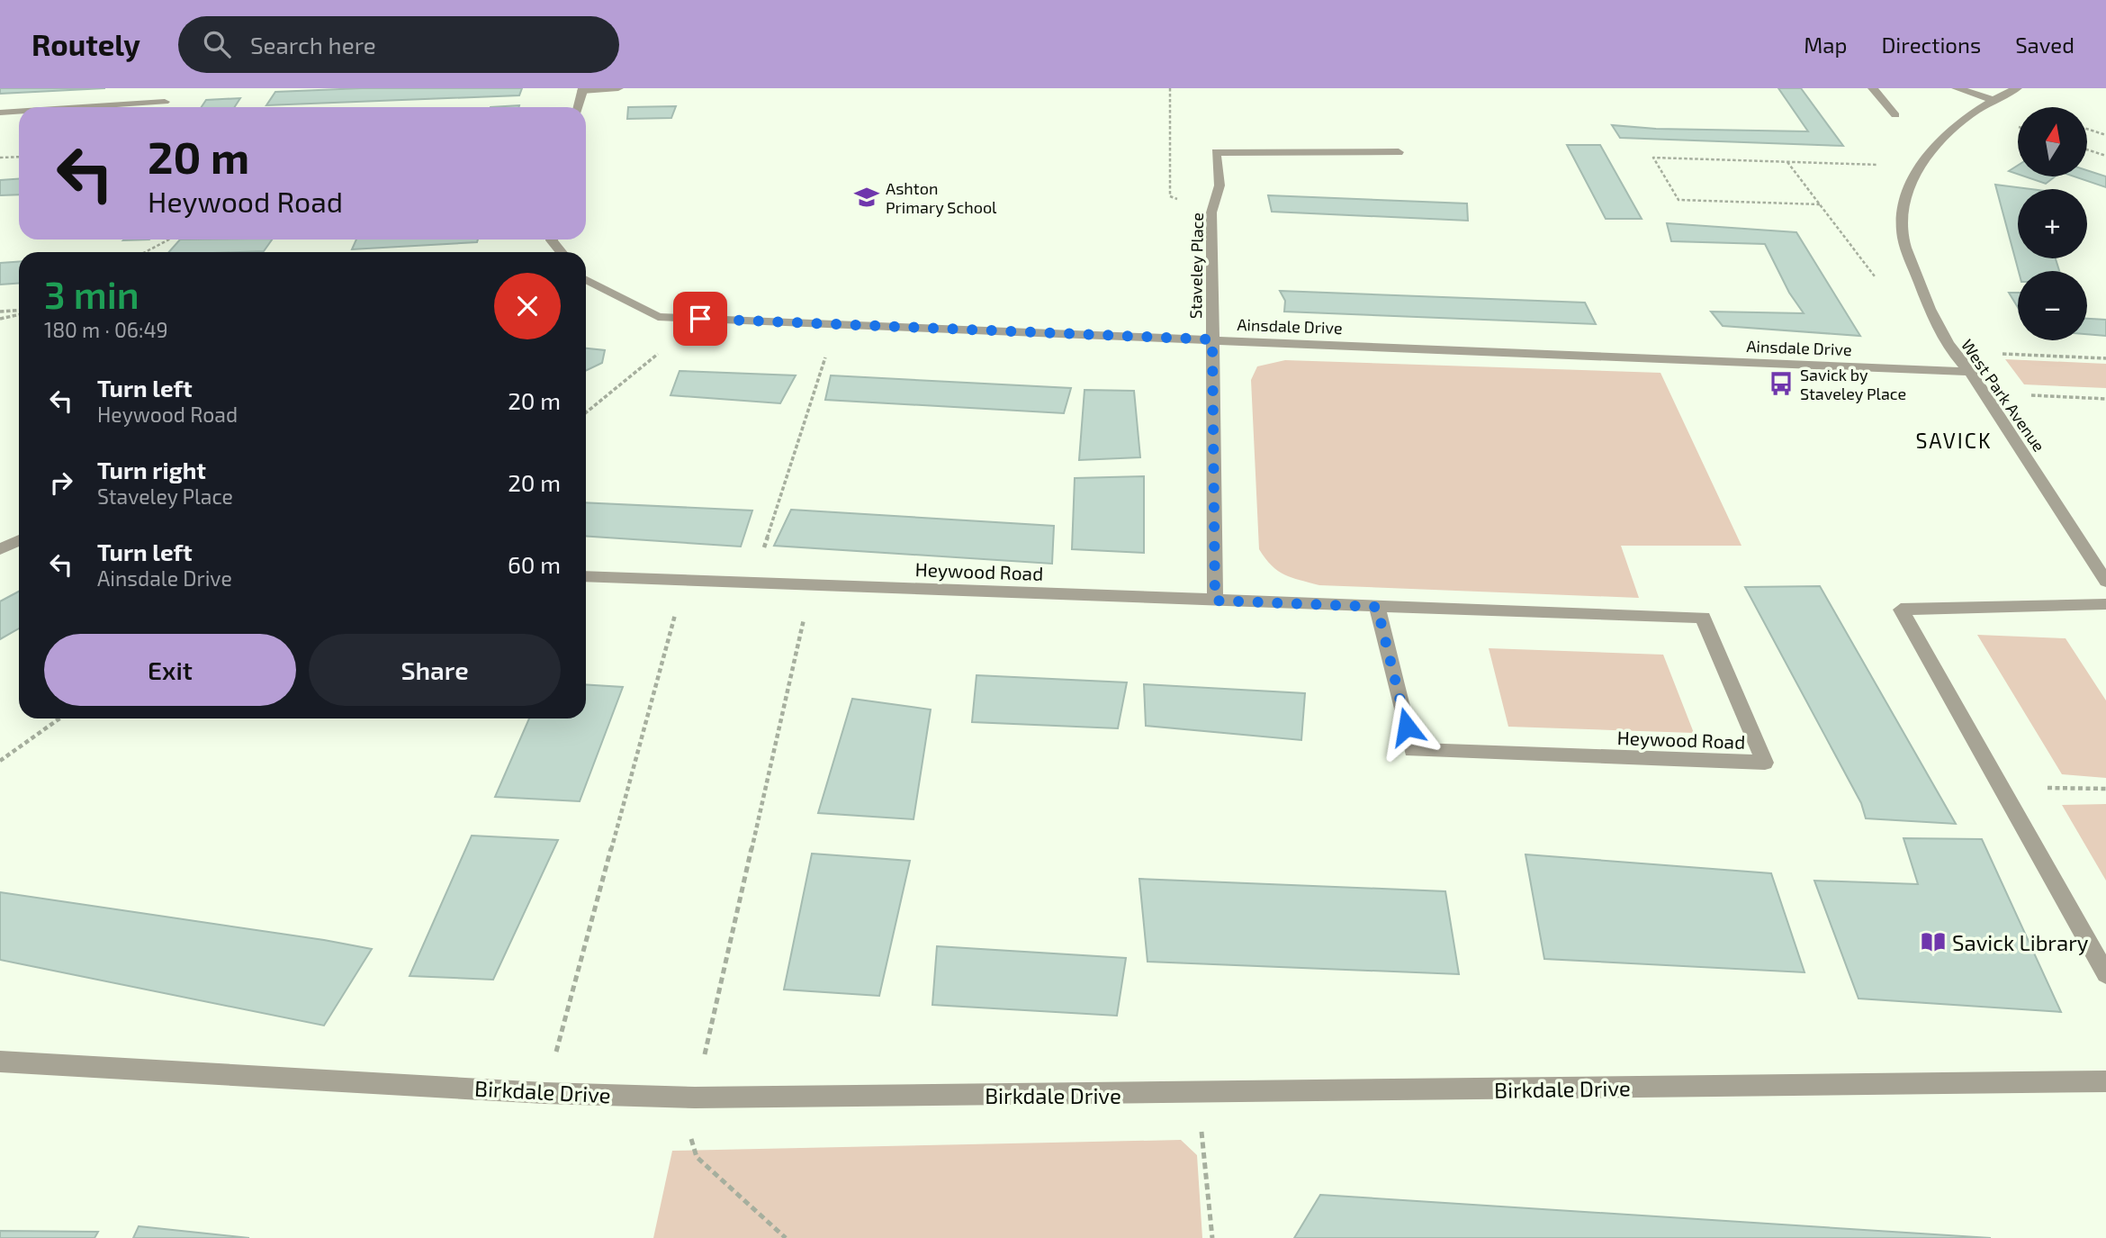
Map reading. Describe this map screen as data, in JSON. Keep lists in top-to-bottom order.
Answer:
{
  "streets": {
    "street": [
      "Staveley Place",
      "Ainsdale Drive",
      "West Park Avenue",
      "Heywood Road",
      "Birkdale Drive"
    ]
  },
  "crossings": [
    ["Staveley Place", "Ainsdale Drive"],
    ["Staveley Place", "Heywood Road"],
    ["Ainsdale Drive", "West Park Avenue"]
  ],
  "districts": ["SAVICK"],
  "places": {
    "school or university": ["Ashton Primary School"],
    "bus stop": ["Savick by Staveley Place"],
    "library": ["Savick Library"]
  },
  "north": "top",
  "page": {
    "header": "Routely",
    "search": "Search here",
    "nav": ["Map", "Directions", "Saved"],
    "map_buttons": ["+", "−"],
    "turn": ["20 m", "Heywood Road"],
    "heading": ["3 min", "180 m · 06:49"],
    "list": [
      {
        "name": "Turn left",
        "note": "Heywood Road",
        "value": "20 m"
      },
      {
        "name": "Turn right",
        "note": "Staveley Place",
        "value": "20 m"
      },
      {
        "name": "Turn left",
        "note": "Ainsdale Drive",
        "value": "60 m"
      }
    ],
    "buttons": ["Exit", "Share"]
  }
}
